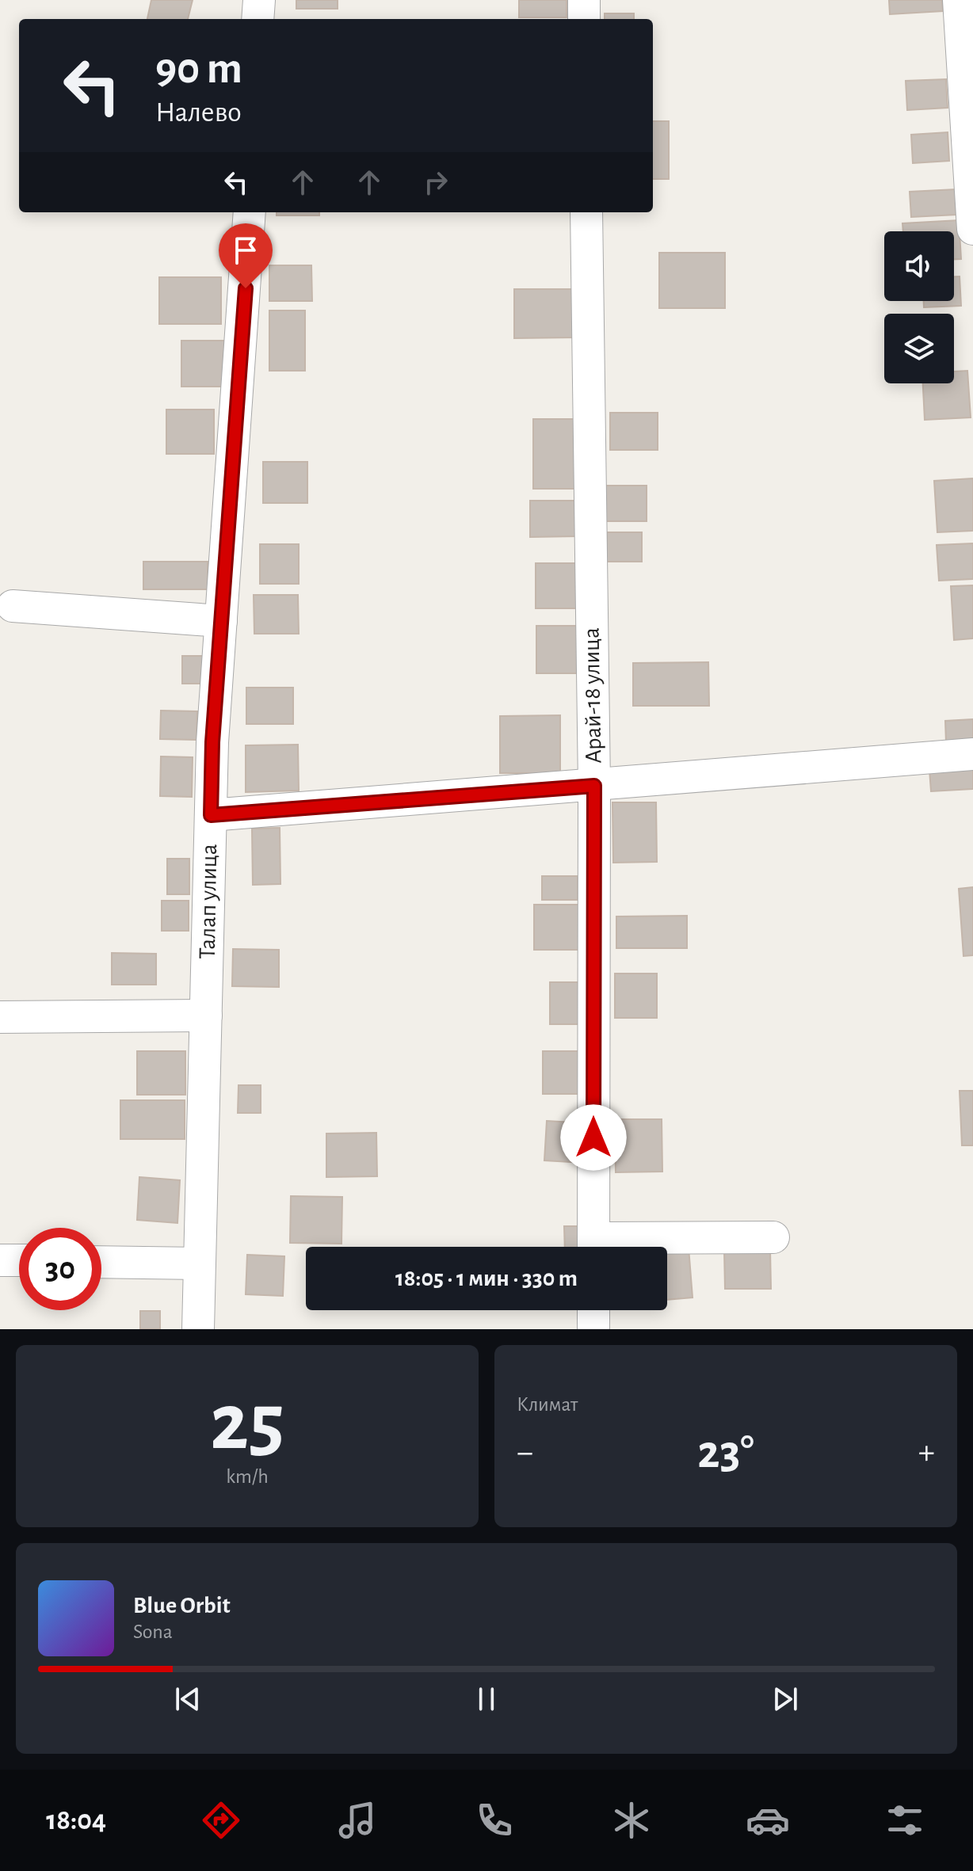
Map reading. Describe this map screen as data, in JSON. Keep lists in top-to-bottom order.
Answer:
{
  "streets": {
    "street": ["Арай-18 улица", "Талап улица"]
  },
  "page": {
    "turn": ["90 m", "Налево"],
    "limit": "30",
    "trip": "18:05 · 1 мин · 330 m",
    "tile": [
      ["25", "km/h"],
      "Климат"
    ],
    "heat": ["−", "23°", "+"],
    "song": ["Blue Orbit", "Sona"],
    "tabs": "18:04"
  }
}
